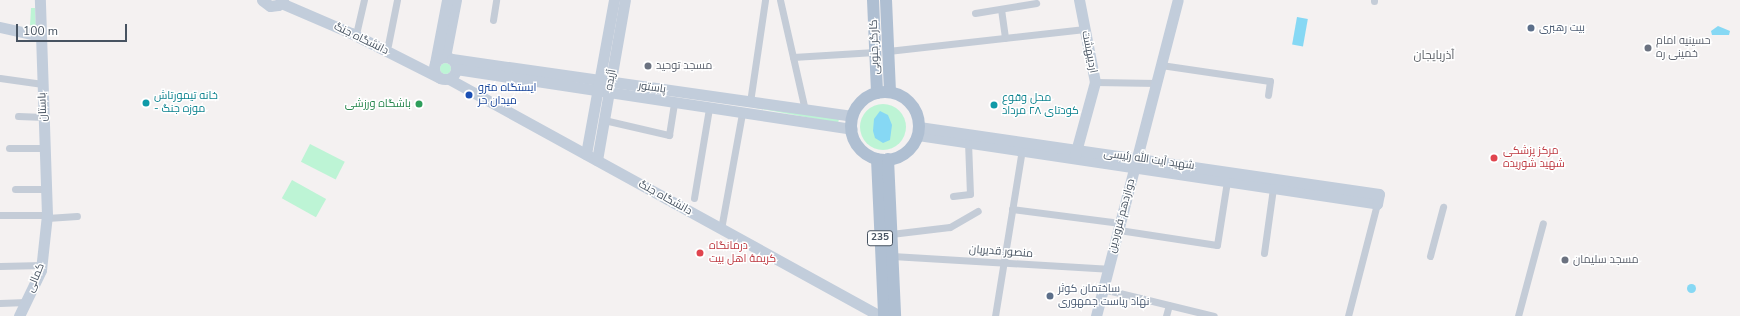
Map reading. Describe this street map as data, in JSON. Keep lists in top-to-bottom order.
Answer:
{
  "streets": {
    "main road": [
      "دانشگاه جنگ",
      "کارگر جنوبی",
      "اردیبهشت",
      "آژیده",
      "پاستور",
      "باستان",
      "شهید آیت الله رئیسی",
      "دوازدهم فروردین",
      "235",
      "کمالی"
    ],
    "street": ["منصور قدیریان"]
  },
  "crossings": [
    ["دانشگاه جنگ", "آژیده"],
    ["دانشگاه جنگ", "پاستور"],
    ["کارگر جنوبی", "پاستور"],
    ["کارگر جنوبی", "شهید آیت الله رئیسی"],
    ["کارگر جنوبی", "235"],
    ["اردیبهشت", "شهید آیت الله رئیسی"],
    ["آژیده", "پاستور"],
    ["پاستور", "شهید آیت الله رئیسی"],
    ["پاستور", "235"],
    ["باستان", "کمالی"],
    ["شهید آیت الله رئیسی", "دوازدهم فروردین"],
    ["شهید آیت الله رئیسی", "235"],
    ["دوازدهم فروردین", "منصور قدیریان"],
    ["235", "منصور قدیریان"]
  ],
  "districts": ["آذربایجان"],
  "places": [
    "بیت رهبری",
    "حسینیه امام خمینی ره",
    "مسجد توحید",
    "ایستگاه مترو میدان حر",
    "خانه تیمورتاش - موزه جنگ",
    "باشگاه ورزشی",
    "محل وقوع کودتای ۲۸ مرداد",
    "مرکز پزشکی شهید شوریده",
    "درمانگاه کریمهٔ اهل بیت",
    "مسجد سلیمان",
    "ساختمان کوثر نهاد ریاست جمهوری"
  ],
  "scale_bar": "100 m"
}
